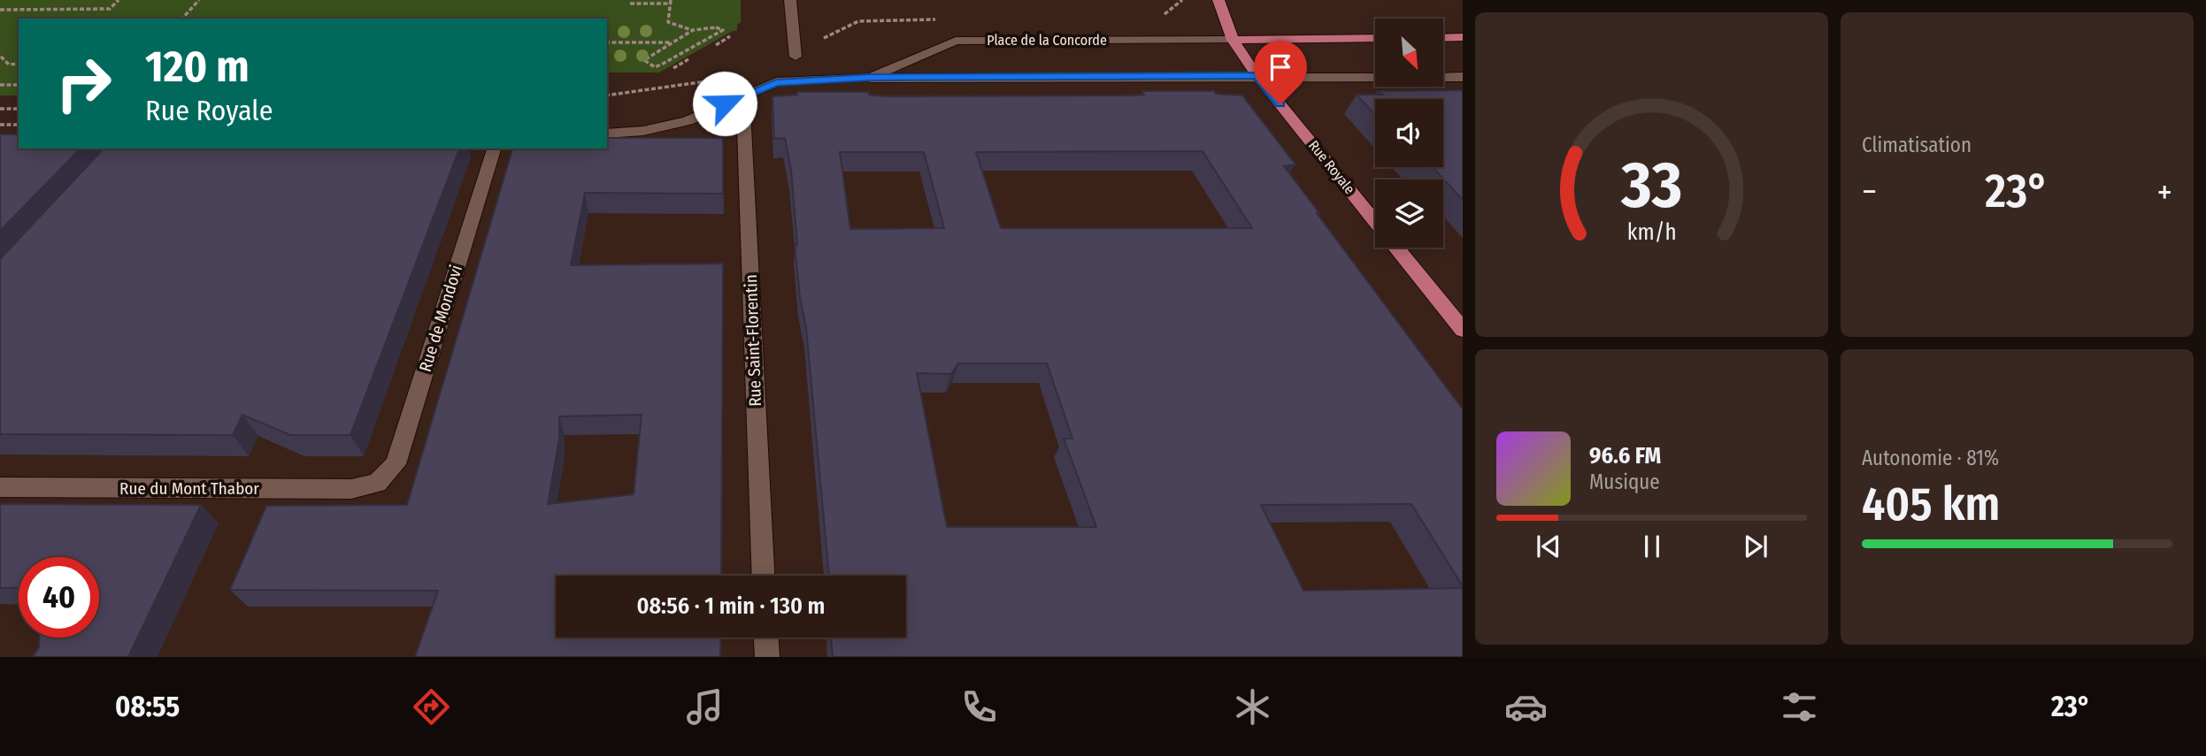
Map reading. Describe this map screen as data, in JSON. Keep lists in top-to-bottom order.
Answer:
{
  "streets": {
    "main road": ["Place de la Concorde", "Rue Royale"],
    "street": ["Rue de Mondovi", "Rue Saint-Florentin", "Rue du Mont Thabor"]
  },
  "crossings": [
    ["Place de la Concorde", "Rue Royale"],
    ["Place de la Concorde", "Rue Saint-Florentin"],
    ["Rue de Mondovi", "Rue du Mont Thabor"]
  ],
  "north": "bottom right",
  "page": {
    "tile": [
      "Climatisation",
      ["Autonomie · 81%", "405 km"]
    ],
    "turn": ["120 m", "Rue Royale"],
    "heat": ["−", "23°", "+"],
    "song": ["96.6 FM", "Musique"],
    "limit": "40",
    "trip": "08:56 · 1 min · 130 m",
    "tabs": ["08:55", "23°"],
    "gauge": ["33", "km/h"]
  }
}
